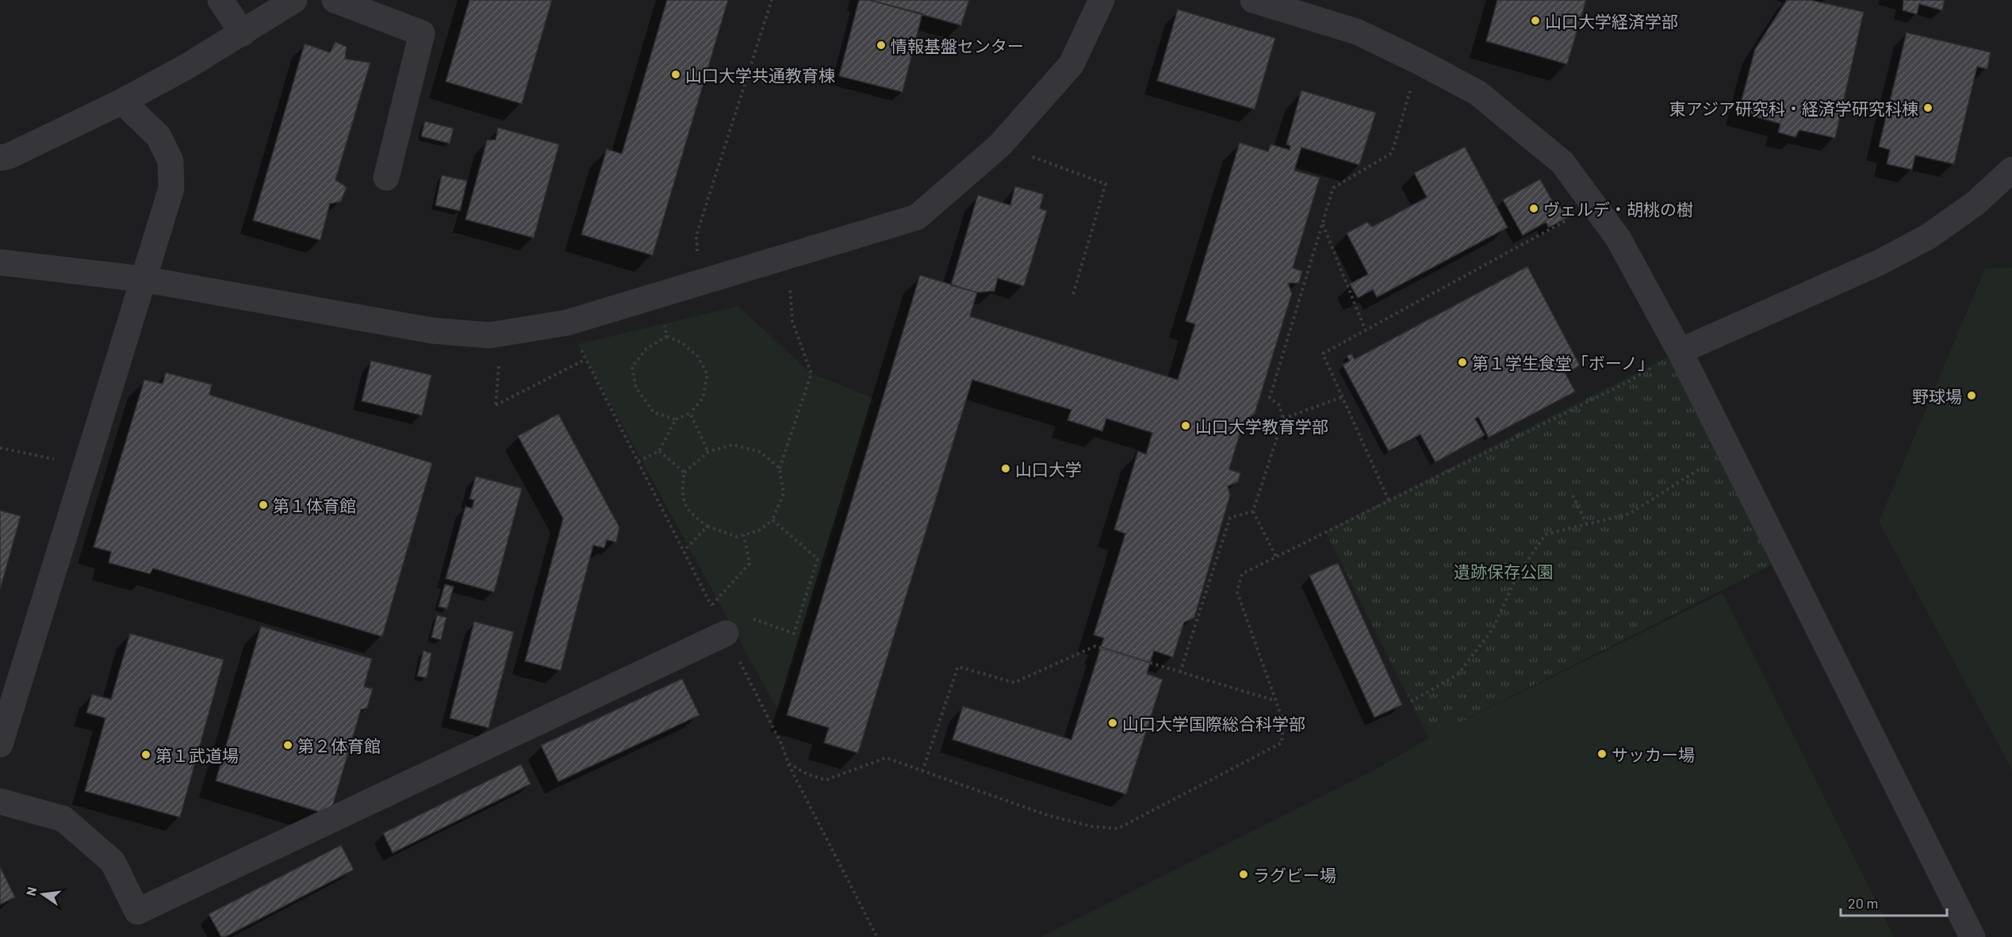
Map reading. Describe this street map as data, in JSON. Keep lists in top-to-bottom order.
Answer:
{
  "parks": ["遺跡保存公園"],
  "places": [
    "山口大学経済学部",
    "情報基盤センター",
    "山口大学共通教育棟",
    "東アジア研究科・経済学研究科棟",
    "ヴェルデ・胡桃の樹",
    "第１学生食堂「ボーノ」",
    "野球場",
    "山口大学教育学部",
    "山口大学",
    "第１体育館",
    "山口大学国際総合科学部",
    "第２体育館",
    "サッカー場",
    "第１武道場",
    "ラグビー場"
  ],
  "scale_bar": "20 m",
  "north": "left"
}
